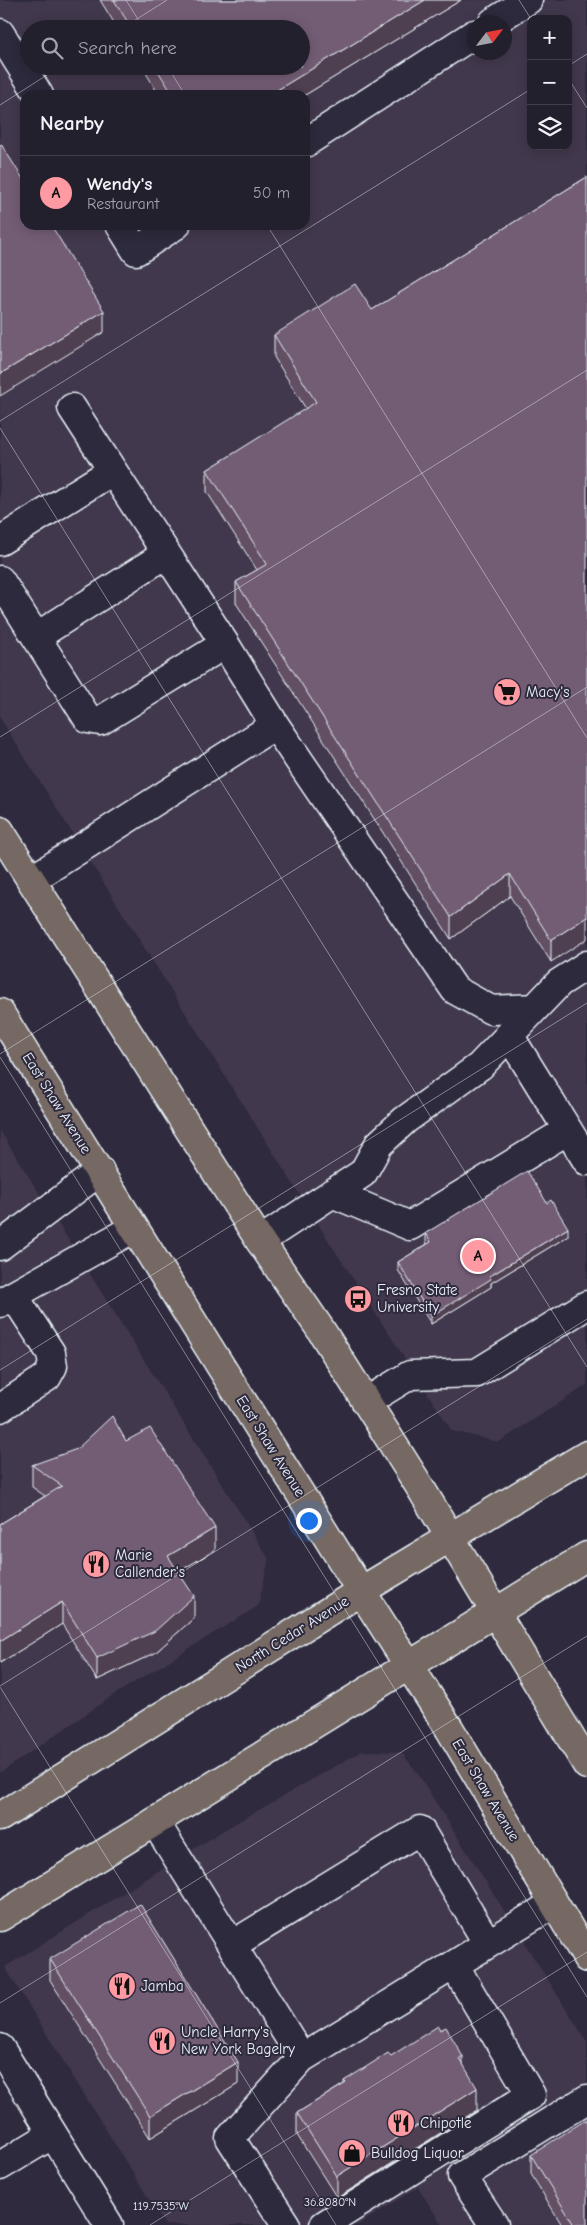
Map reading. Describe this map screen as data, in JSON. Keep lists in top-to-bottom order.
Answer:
{
  "streets": {
    "main road": ["East Shaw Avenue", "North Cedar Avenue"]
  },
  "crossings": [
    ["East Shaw Avenue", "North Cedar Avenue"]
  ],
  "places": {
    "supermarket": ["Macy's"],
    "bus stop": ["Fresno State University"],
    "restaurant": [
      "Marie Callender's",
      "Jamba",
      "Uncle Harry's New York Bagelry",
      "Chipotle"
    ],
    "shop": ["Bulldog Liquor"]
  },
  "north": "top right",
  "page": {
    "map_buttons": ["+", "−"],
    "search": "Search here",
    "heading": "Nearby",
    "list": [
      {
        "mark": "A",
        "name": "Wendy's",
        "note": "Restaurant",
        "value": "50 m"
      }
    ],
    "pins": "A"
  },
  "coordinates": ["36.8080°N", "119.7535°W"]
}
